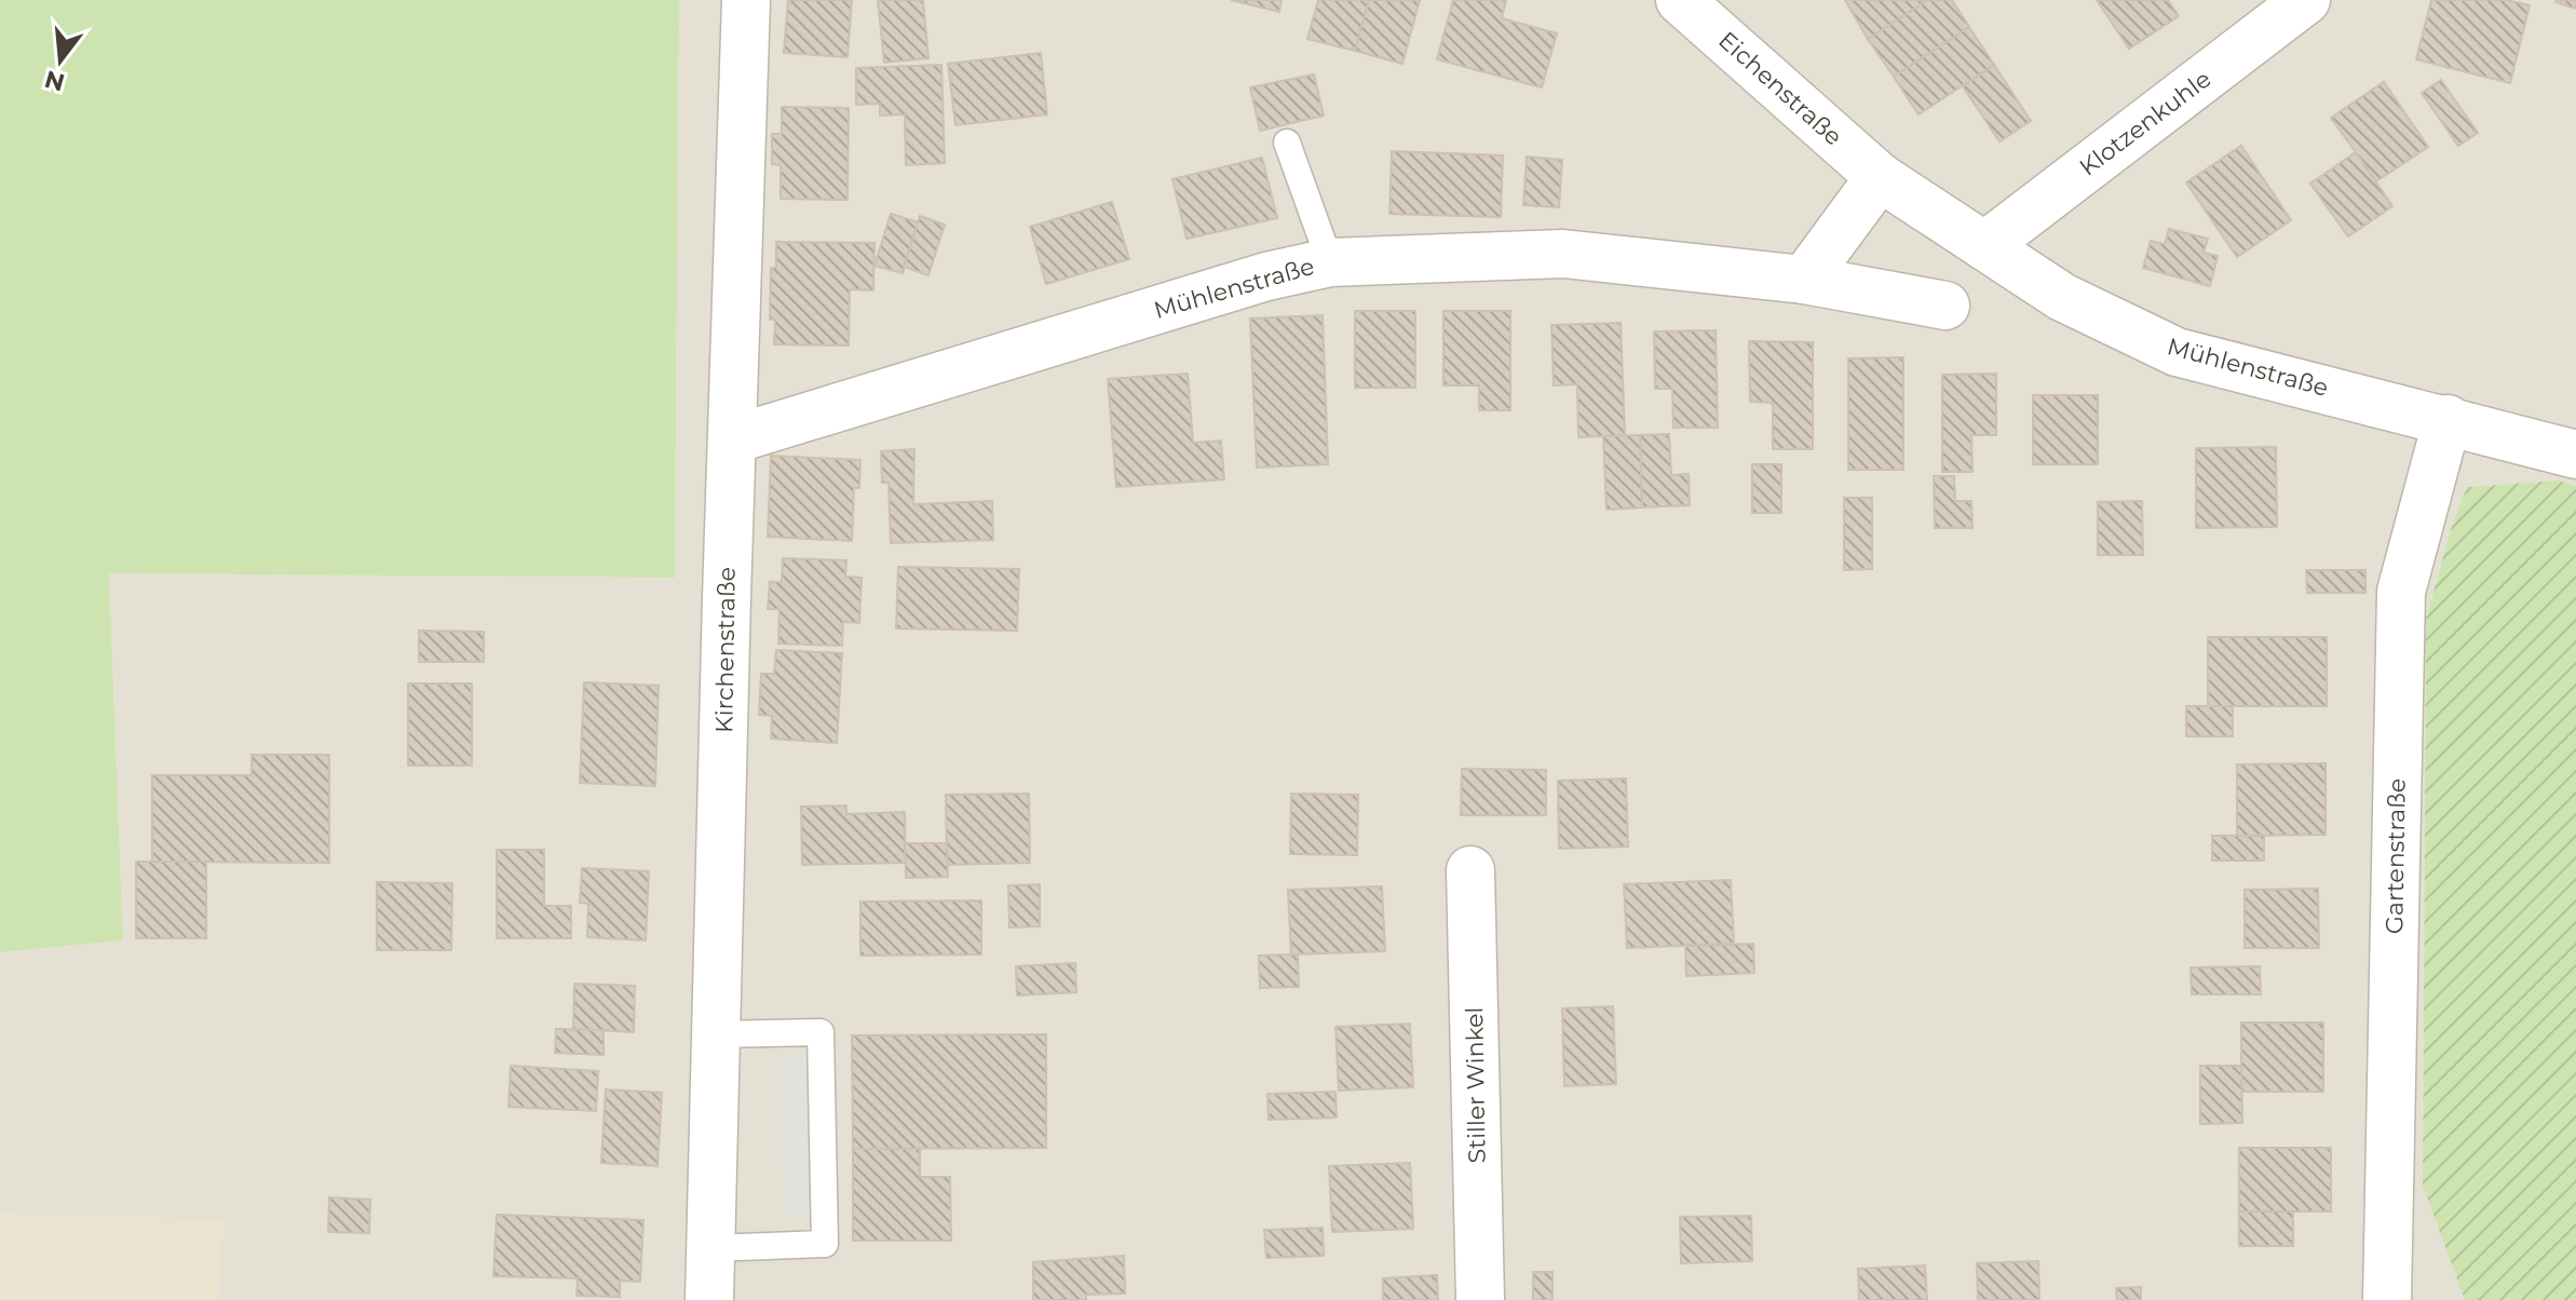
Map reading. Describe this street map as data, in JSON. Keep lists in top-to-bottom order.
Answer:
{
  "streets": {
    "street": [
      "Eichenstraße",
      "Klotzenkuhle",
      "Mühlenstraße",
      "Kirchenstraße",
      "Gartenstraße",
      "Stiller Winkel"
    ]
  },
  "crossings": [
    ["Eichenstraße", "Mühlenstraße"],
    ["Klotzenkuhle", "Mühlenstraße"],
    ["Mühlenstraße", "Kirchenstraße"],
    ["Mühlenstraße", "Gartenstraße"]
  ],
  "north": "bottom"
}
